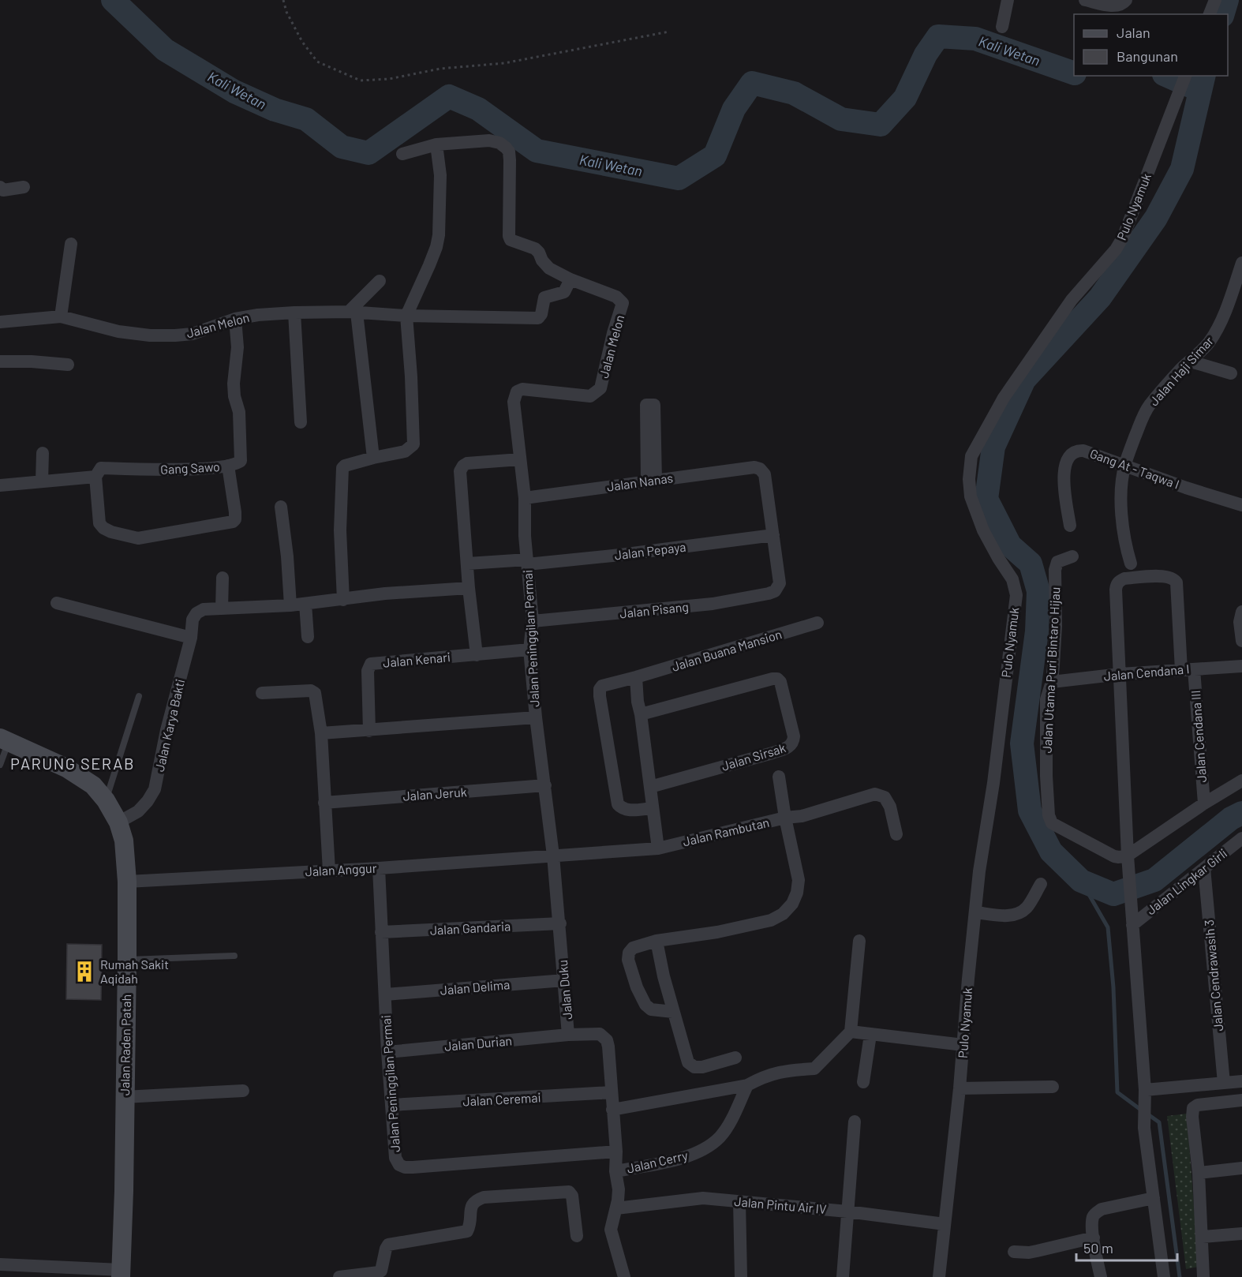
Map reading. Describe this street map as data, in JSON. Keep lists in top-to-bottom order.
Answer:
{
  "streets": {
    "main road": ["Jalan Raden Patah"],
    "street": [
      "Pulo Nyamuk",
      "Jalan Melon",
      "Jalan Haji Simar",
      "Gang Sawo",
      "Gang At - Taqwa I",
      "Jalan Nanas",
      "Jalan Pepaya",
      "Jalan Pisang",
      "Jalan Peninggilan Permai",
      "Jalan Buana Mansion",
      "Jalan Kenari",
      "Jalan Utama Puri Bintaro Hijau",
      "Jalan Cendana I",
      "Jalan Karya Bakti",
      "Jalan Cendana III",
      "Jalan Sirsak",
      "Jalan Jeruk",
      "Jalan Rambutan",
      "Jalan Anggur",
      "Jalan Lingkar Girli",
      "Jalan Gandaria",
      "Jalan Cendrawasih 3",
      "Jalan Delima",
      "Jalan Duku",
      "Jalan Durian",
      "Jalan Ceremai",
      "Jalan Cerry",
      "Jalan Pintu Air IV"
    ]
  },
  "crossings": [
    ["Pulo Nyamuk", "Jalan Pintu Air IV"],
    ["Jalan Melon", "Gang Sawo"],
    ["Jalan Melon", "Jalan Peninggilan Permai"],
    ["Jalan Haji Simar", "Gang At - Taqwa I"],
    ["Jalan Nanas", "Jalan Pepaya"],
    ["Jalan Nanas", "Jalan Pisang"],
    ["Jalan Nanas", "Jalan Peninggilan Permai"],
    ["Jalan Pepaya", "Jalan Pisang"],
    ["Jalan Pepaya", "Jalan Peninggilan Permai"],
    ["Jalan Pisang", "Jalan Peninggilan Permai"],
    ["Jalan Peninggilan Permai", "Jalan Kenari"],
    ["Jalan Peninggilan Permai", "Jalan Jeruk"],
    ["Jalan Peninggilan Permai", "Jalan Rambutan"],
    ["Jalan Peninggilan Permai", "Jalan Anggur"],
    ["Jalan Peninggilan Permai", "Jalan Gandaria"],
    ["Jalan Peninggilan Permai", "Jalan Delima"],
    ["Jalan Peninggilan Permai", "Jalan Duku"],
    ["Jalan Peninggilan Permai", "Jalan Durian"],
    ["Jalan Peninggilan Permai", "Jalan Ceremai"],
    ["Jalan Utama Puri Bintaro Hijau", "Jalan Cendana I"],
    ["Jalan Cendana I", "Jalan Cendana III"],
    ["Jalan Karya Bakti", "Jalan Raden Patah"],
    ["Jalan Rambutan", "Jalan Anggur"],
    ["Jalan Rambutan", "Jalan Duku"],
    ["Jalan Anggur", "Jalan Duku"],
    ["Jalan Anggur", "Jalan Raden Patah"],
    ["Jalan Lingkar Girli", "Jalan Cendrawasih 3"],
    ["Jalan Gandaria", "Jalan Duku"],
    ["Jalan Delima", "Jalan Duku"],
    ["Jalan Duku", "Jalan Durian"],
    ["Jalan Duku", "Jalan Ceremai"],
    ["Jalan Duku", "Jalan Cerry"],
    ["Jalan Duku", "Jalan Pintu Air IV"]
  ],
  "districts": ["PARUNG SERAB"],
  "water": ["Kali Wetan"],
  "places": {
    "building": ["Rumah Sakit Aqidah"]
  },
  "legend": ["Jalan", "Bangunan"],
  "scale_bar": "50 m"
}
